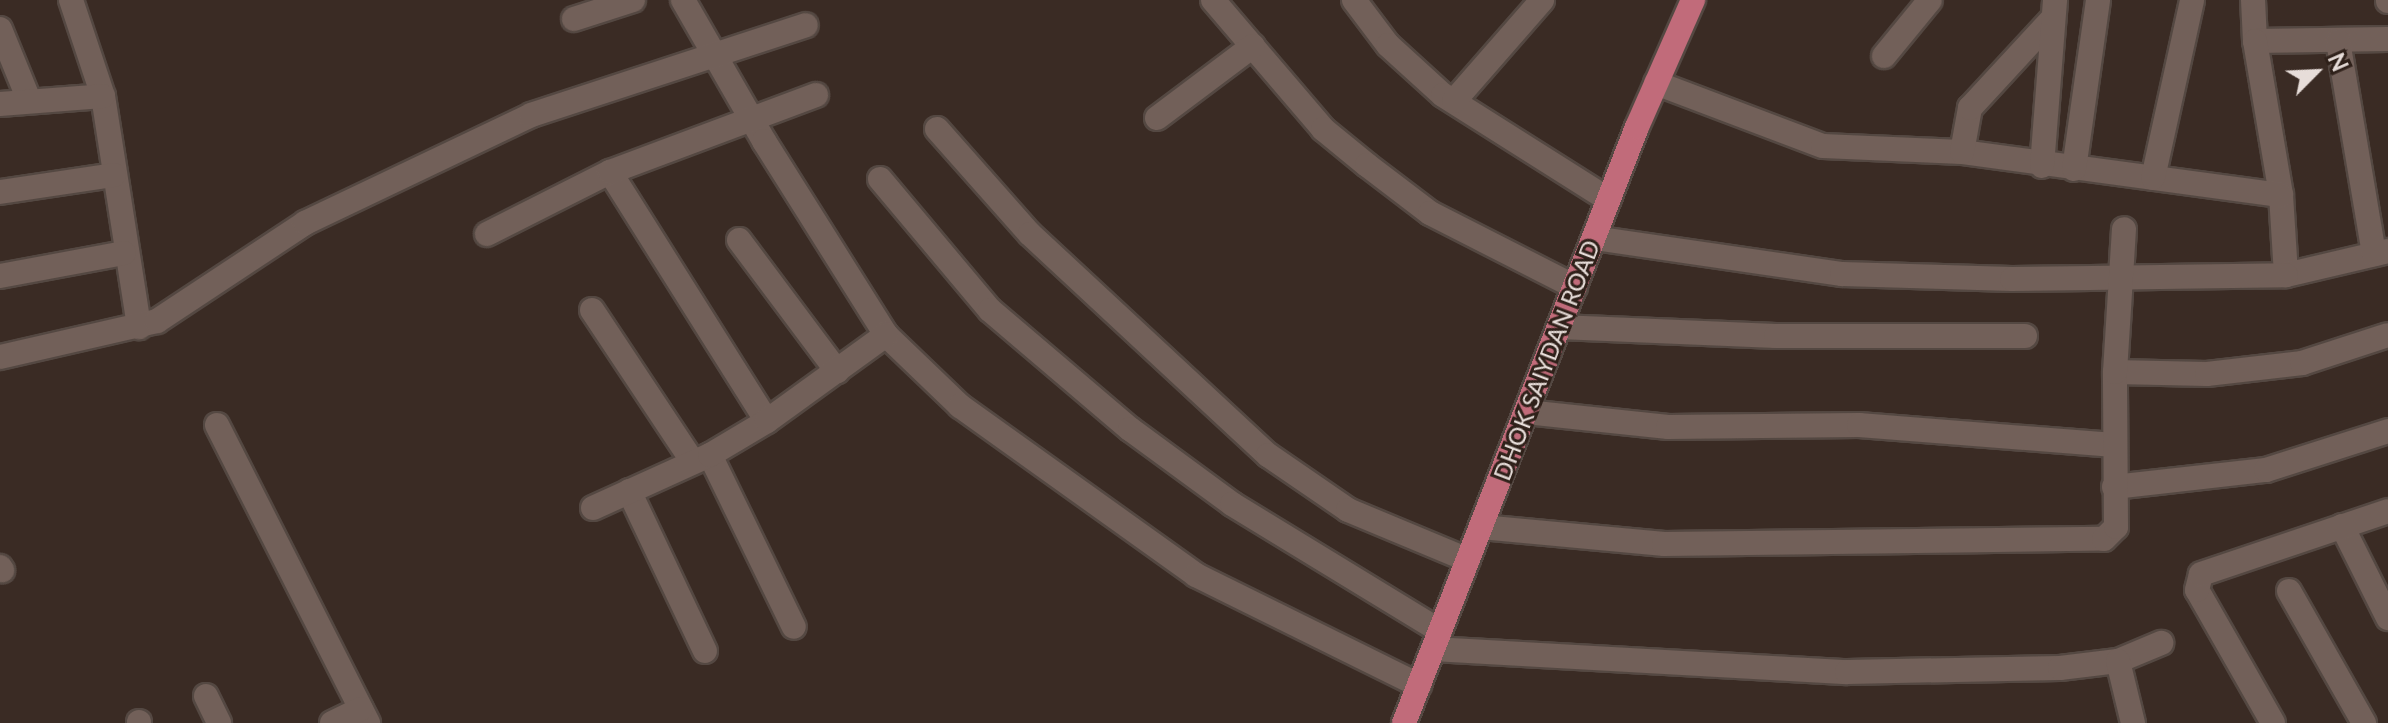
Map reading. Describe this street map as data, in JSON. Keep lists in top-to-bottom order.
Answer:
{
  "streets": {
    "main road": ["DHOK SAIYDAN ROAD"]
  },
  "north": "top right"
}
